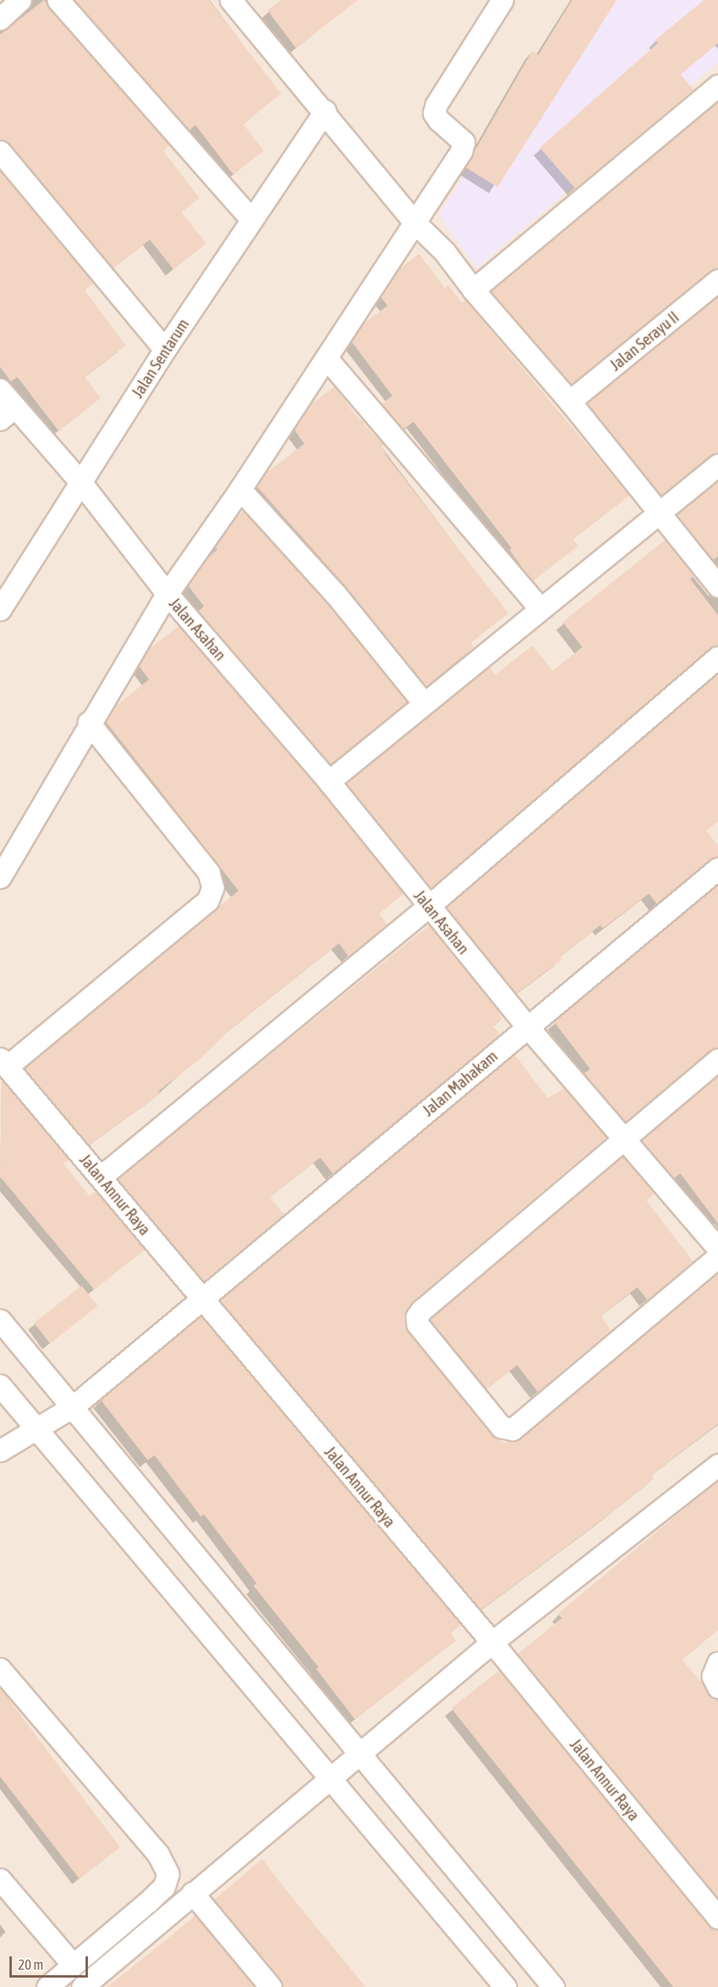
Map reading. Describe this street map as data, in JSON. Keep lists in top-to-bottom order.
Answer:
{
  "streets": {
    "street": [
      "Jalan Serayu II",
      "Jalan Sentarum",
      "Jalan Asahan",
      "Jalan Mahakam",
      "Jalan Annur Raya"
    ]
  },
  "crossings": [
    ["Jalan Sentarum", "Jalan Asahan"],
    ["Jalan Asahan", "Jalan Mahakam"],
    ["Jalan Mahakam", "Jalan Annur Raya"]
  ],
  "scale_bar": "20 m"
}
